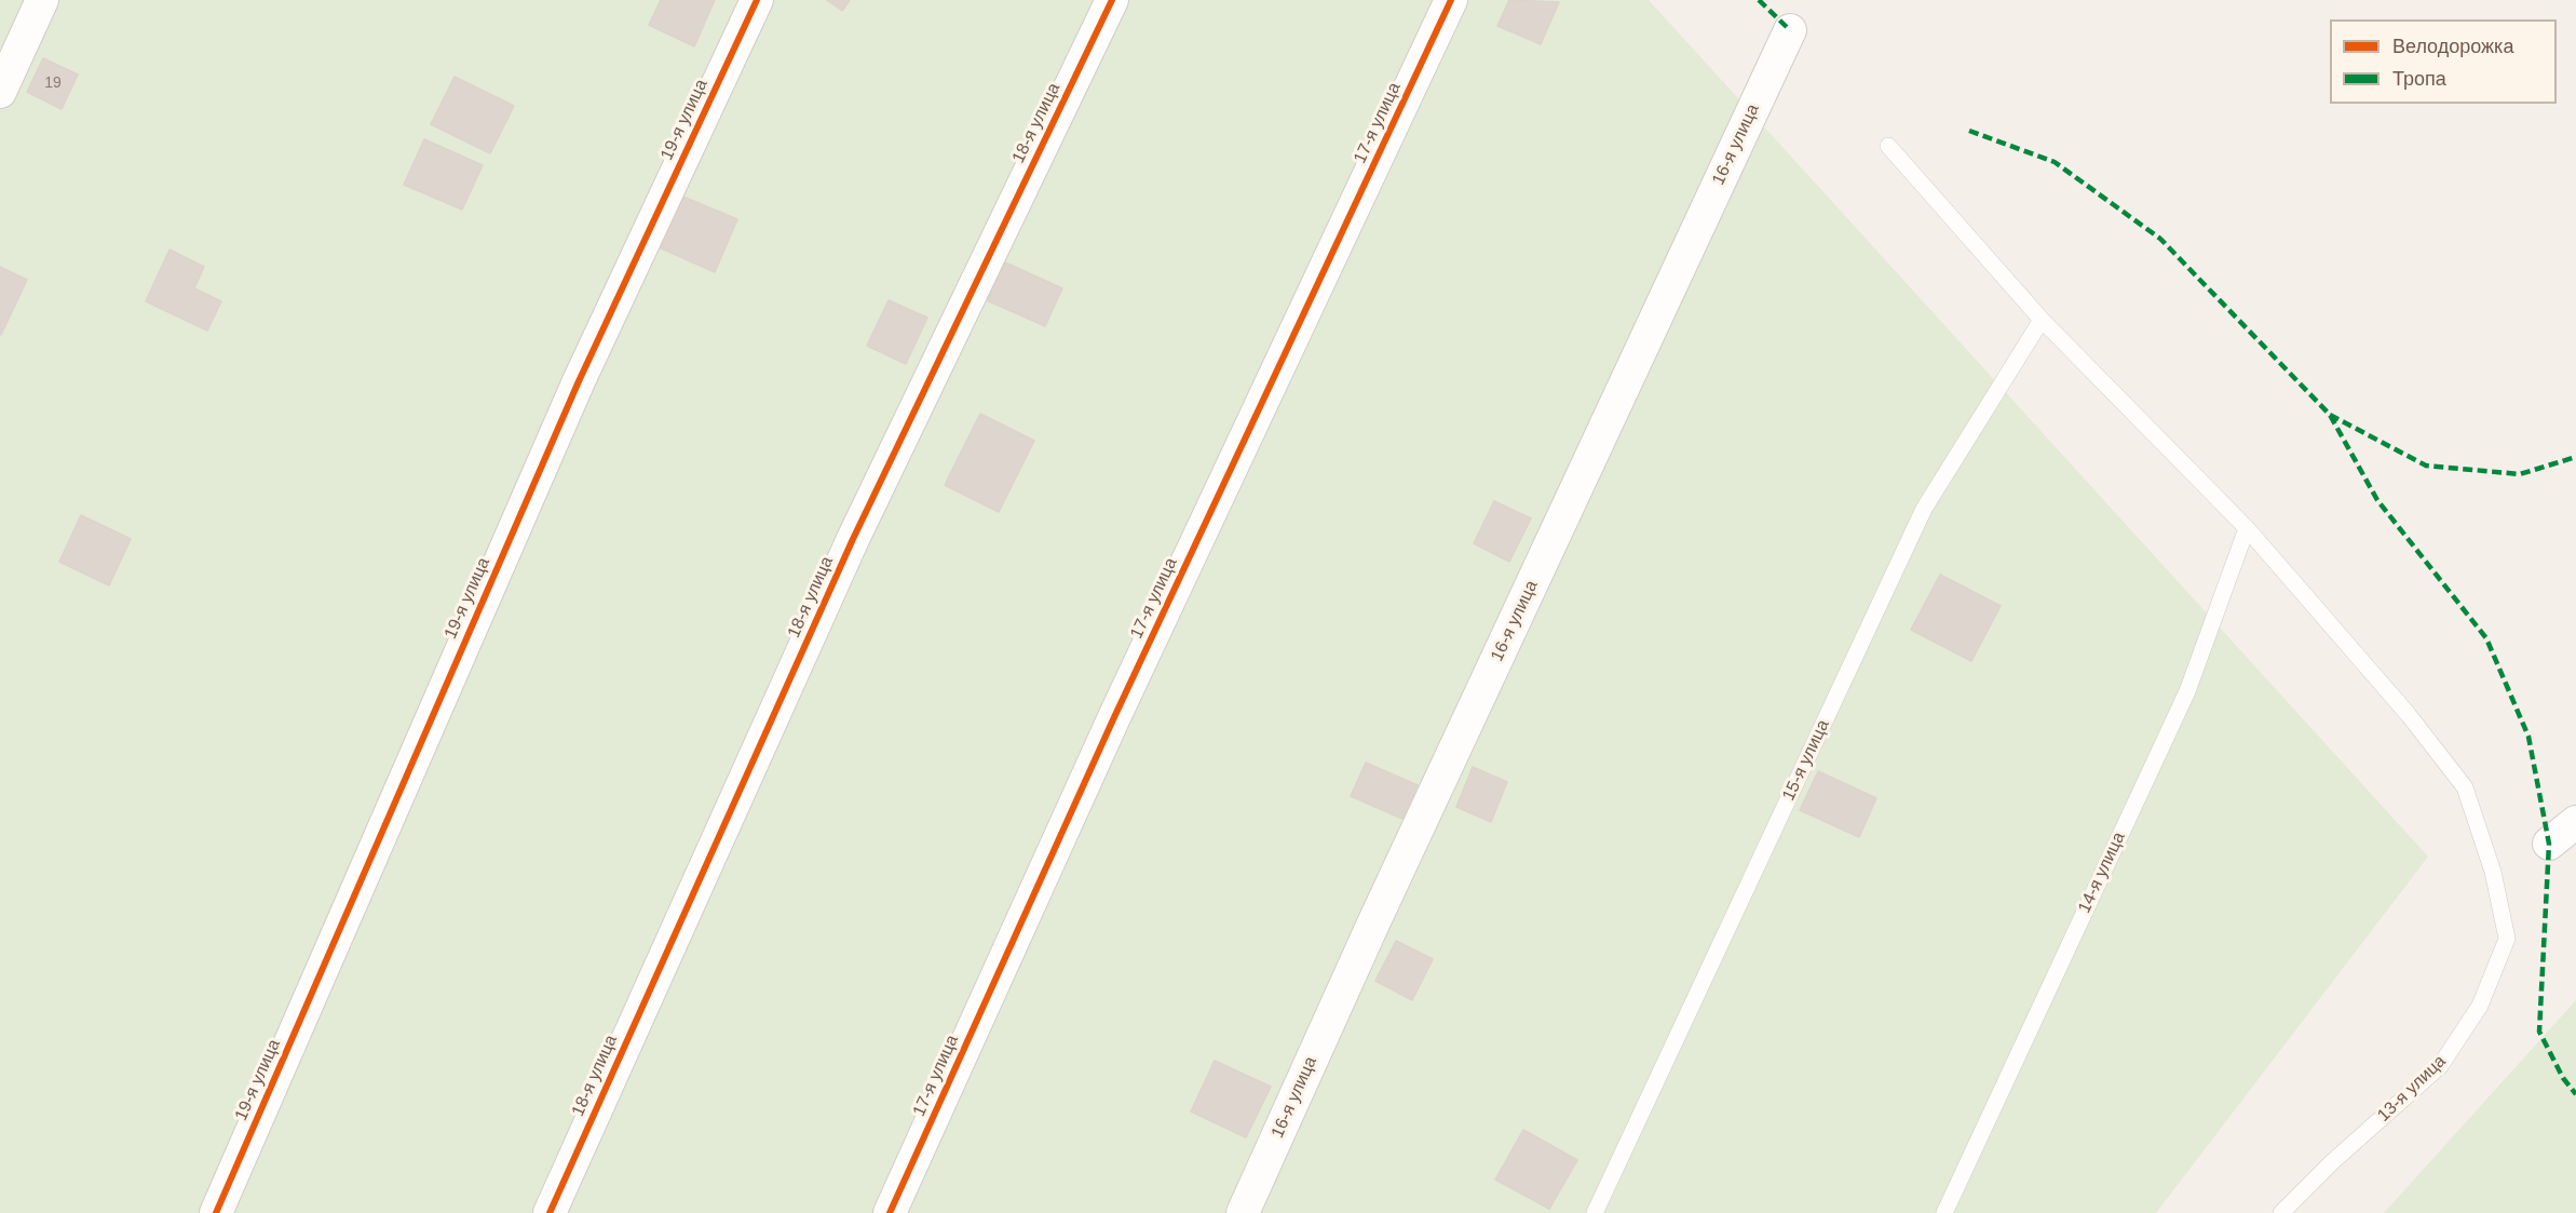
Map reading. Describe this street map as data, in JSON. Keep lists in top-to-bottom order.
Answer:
{
  "streets": {
    "street": [
      "19-я улица",
      "18-я улица",
      "17-я улица",
      "16-я улица"
    ],
    "lane": ["15-я улица", "14-я улица", "13-я улица"]
  },
  "crossings": [
    ["14-я улица", "13-я улица"]
  ],
  "house_numbers": ["19"],
  "legend": ["Велодорожка", "Тропа"]
}
